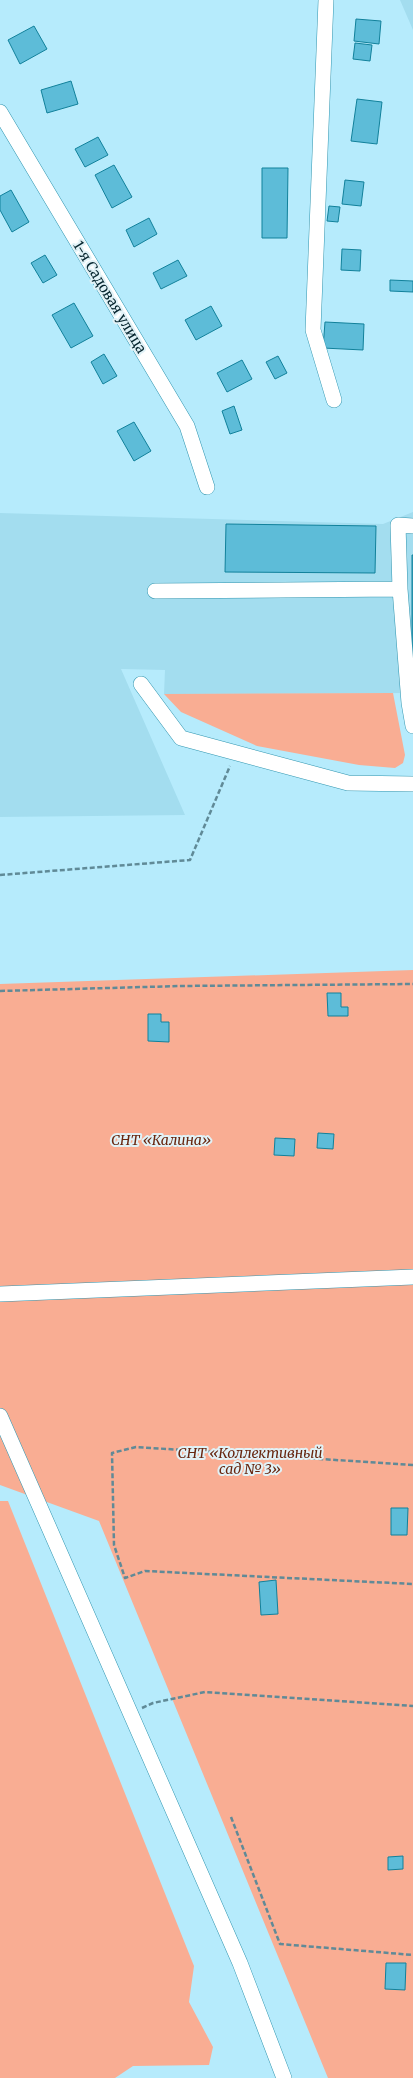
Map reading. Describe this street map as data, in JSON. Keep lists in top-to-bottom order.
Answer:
{
  "streets": {
    "street": ["1-я Садовая улица"]
  },
  "parks": ["СНТ «Калина»", "СНТ «Коллективный сад № 3»"]
}
